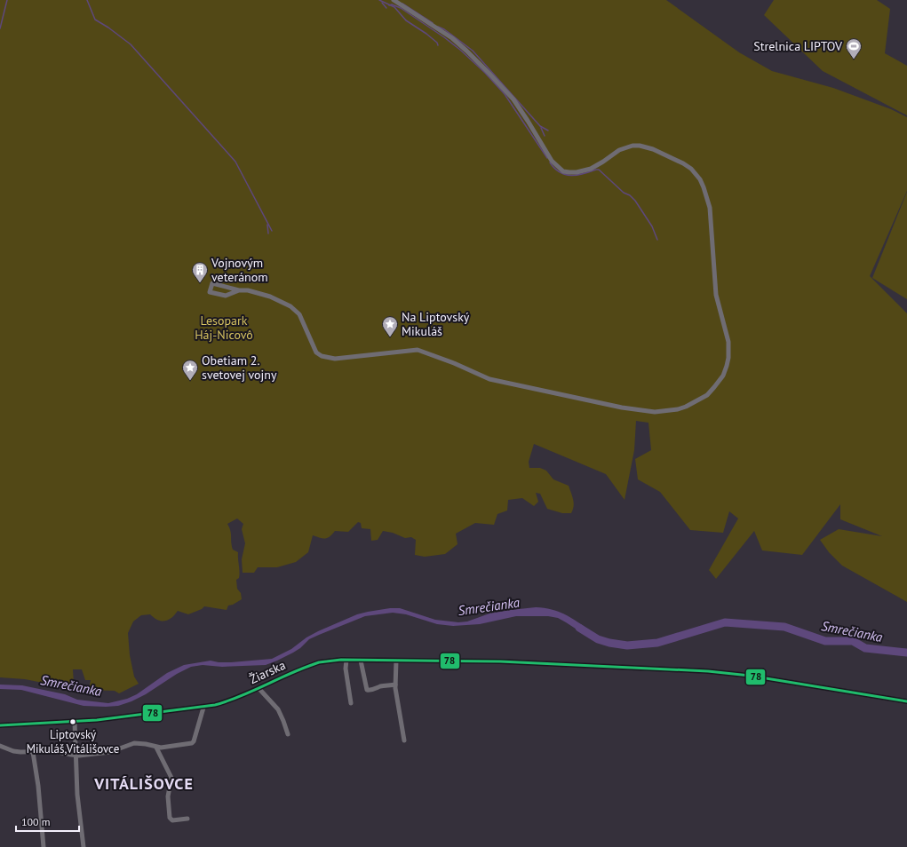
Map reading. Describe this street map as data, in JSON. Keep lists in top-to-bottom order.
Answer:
{
  "streets": {
    "street": ["Žiarska"]
  },
  "districts": ["VITÁLIŠOVCE"],
  "water": ["Smrečianka"],
  "parks": ["Lesopark Háj-Nicovô"],
  "places": {
    "sports": ["Strelnica LIPTOV"],
    "building": ["Vojnovým veteránom"],
    "place": ["Na Liptovský Mikuláš", "Obetiam 2. svetovej vojny"],
    "other": ["Liptovský Mikuláš,Vitálišovce"]
  },
  "lines": ["transit line 78"],
  "scale_bar": "100 m"
}
